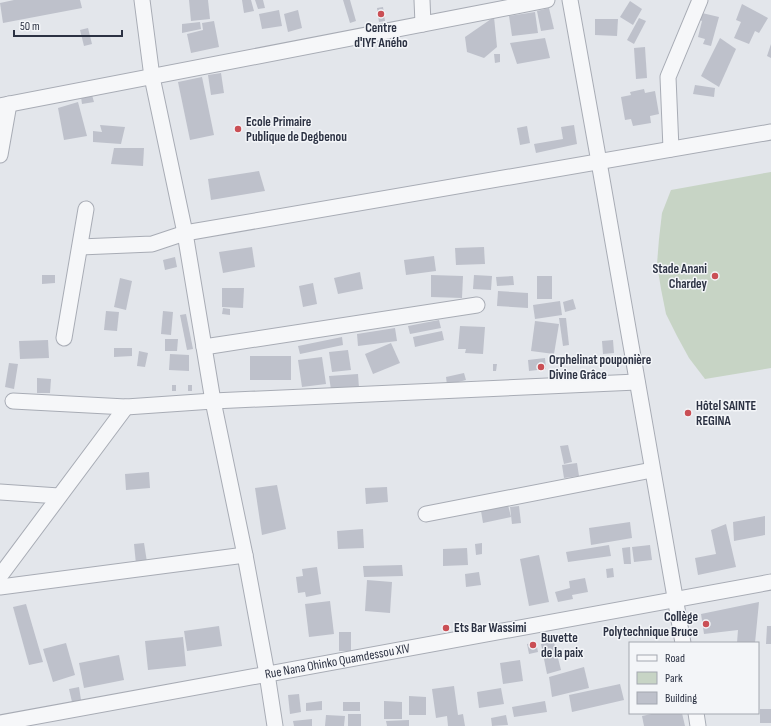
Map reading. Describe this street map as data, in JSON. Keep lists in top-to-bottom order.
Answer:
{
  "streets": {
    "street": ["Rue Nana Ohinko Quamdessou XIV"]
  },
  "places": [
    "Centre d'IYF Aného",
    "Ecole Primaire Publique de Degbenou",
    "Stade Anani Chardey",
    "Orphelinat pouponière Divine Grâce",
    "Hôtel SAINTE REGINA",
    "Collège Polytechnique Bruce",
    "Ets Bar Wassimi",
    "Buvette de la paix"
  ],
  "legend": ["Road", "Park", "Building"],
  "scale_bar": "50 m"
}
